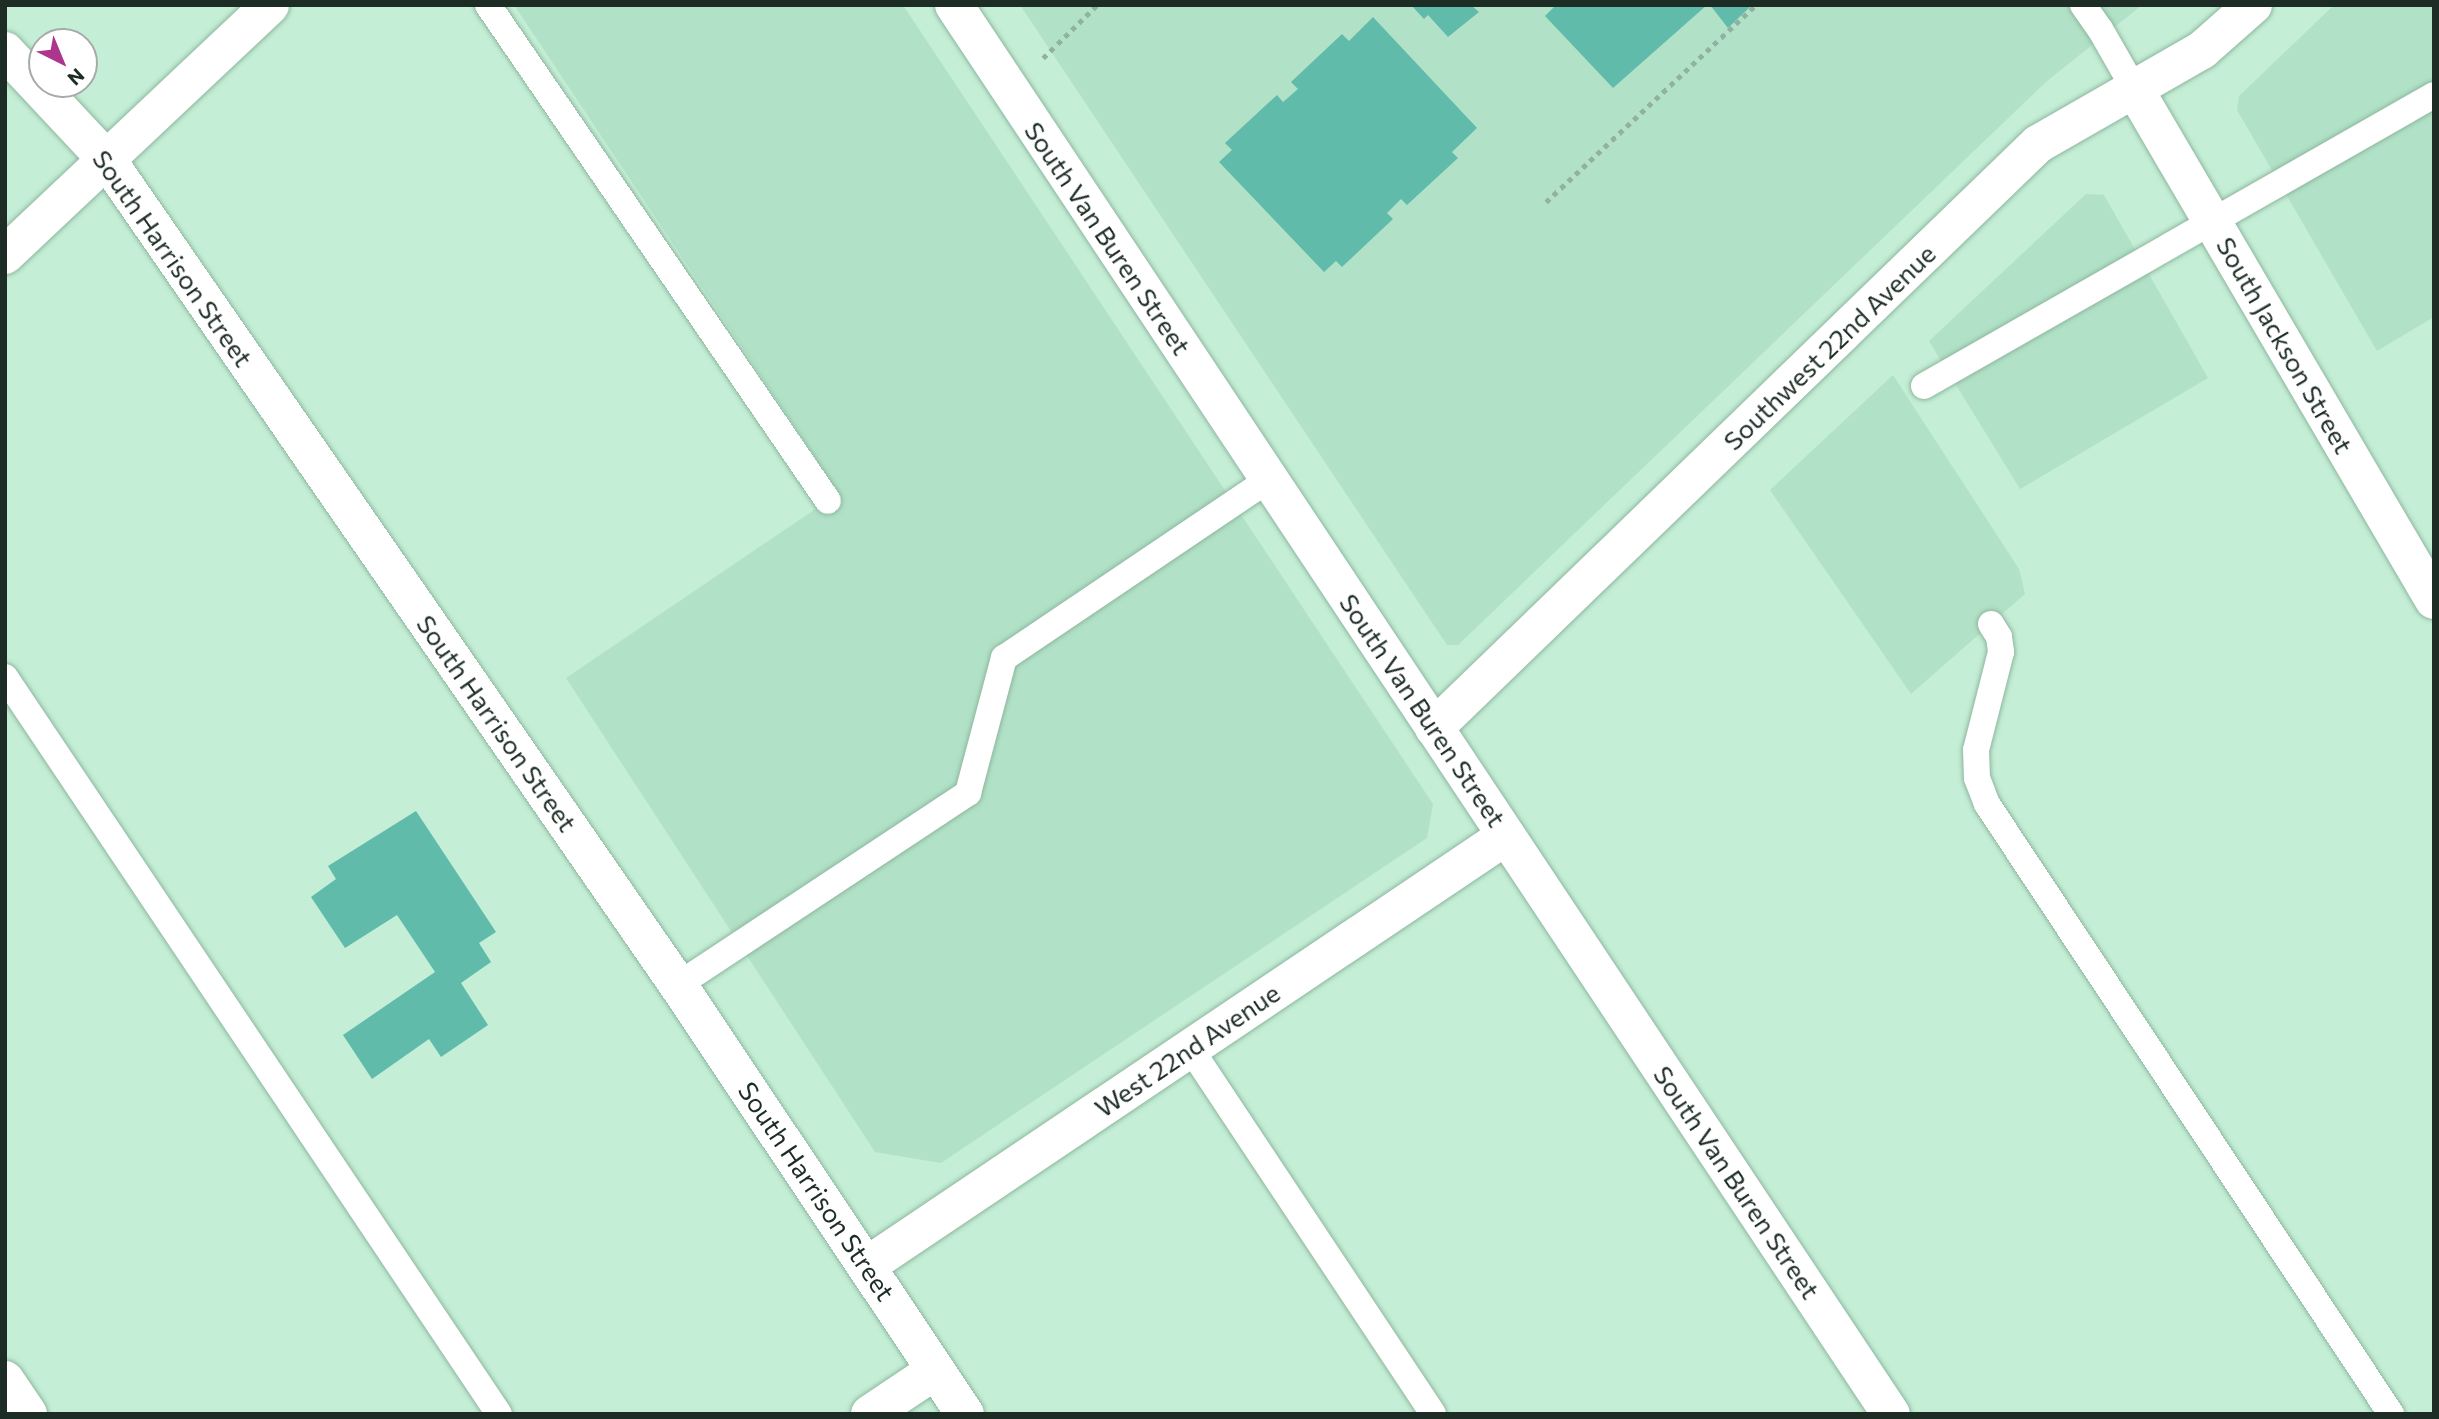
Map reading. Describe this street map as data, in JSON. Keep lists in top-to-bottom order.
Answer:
{
  "streets": {
    "street": [
      "South Van Buren Street",
      "South Harrison Street",
      "South Jackson Street",
      "Southwest 22nd Avenue",
      "West 22nd Avenue"
    ]
  },
  "crossings": [
    ["South Van Buren Street", "Southwest 22nd Avenue"],
    ["South Van Buren Street", "West 22nd Avenue"],
    ["South Harrison Street", "West 22nd Avenue"],
    ["South Jackson Street", "Southwest 22nd Avenue"]
  ],
  "north": "bottom right"
}
